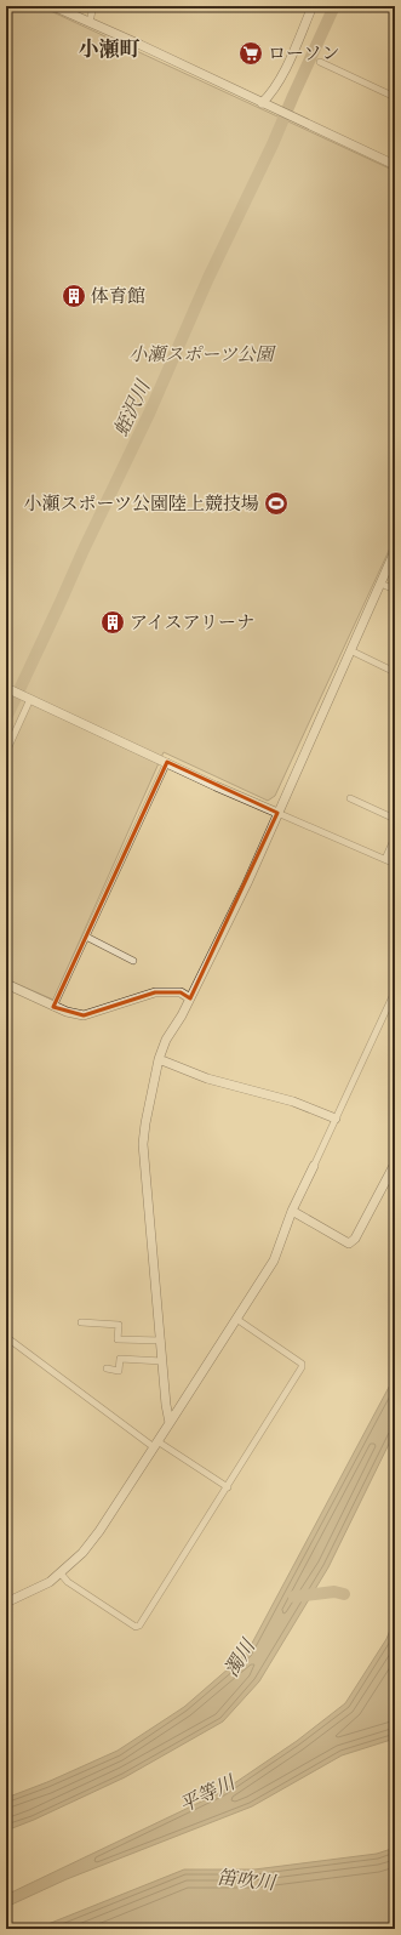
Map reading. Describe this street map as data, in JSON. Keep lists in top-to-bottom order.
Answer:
{
  "districts": ["小瀬町"],
  "water": [
    "蛭沢川",
    "濁川",
    "平等川",
    "笛吹川"
  ],
  "parks": ["小瀬スポーツ公園"],
  "places": {
    "supermarket": ["ローソン"],
    "building": ["体育館", "アイスアリーナ"],
    "sports": ["小瀬スポーツ公園陸上競技場"]
  }
}
